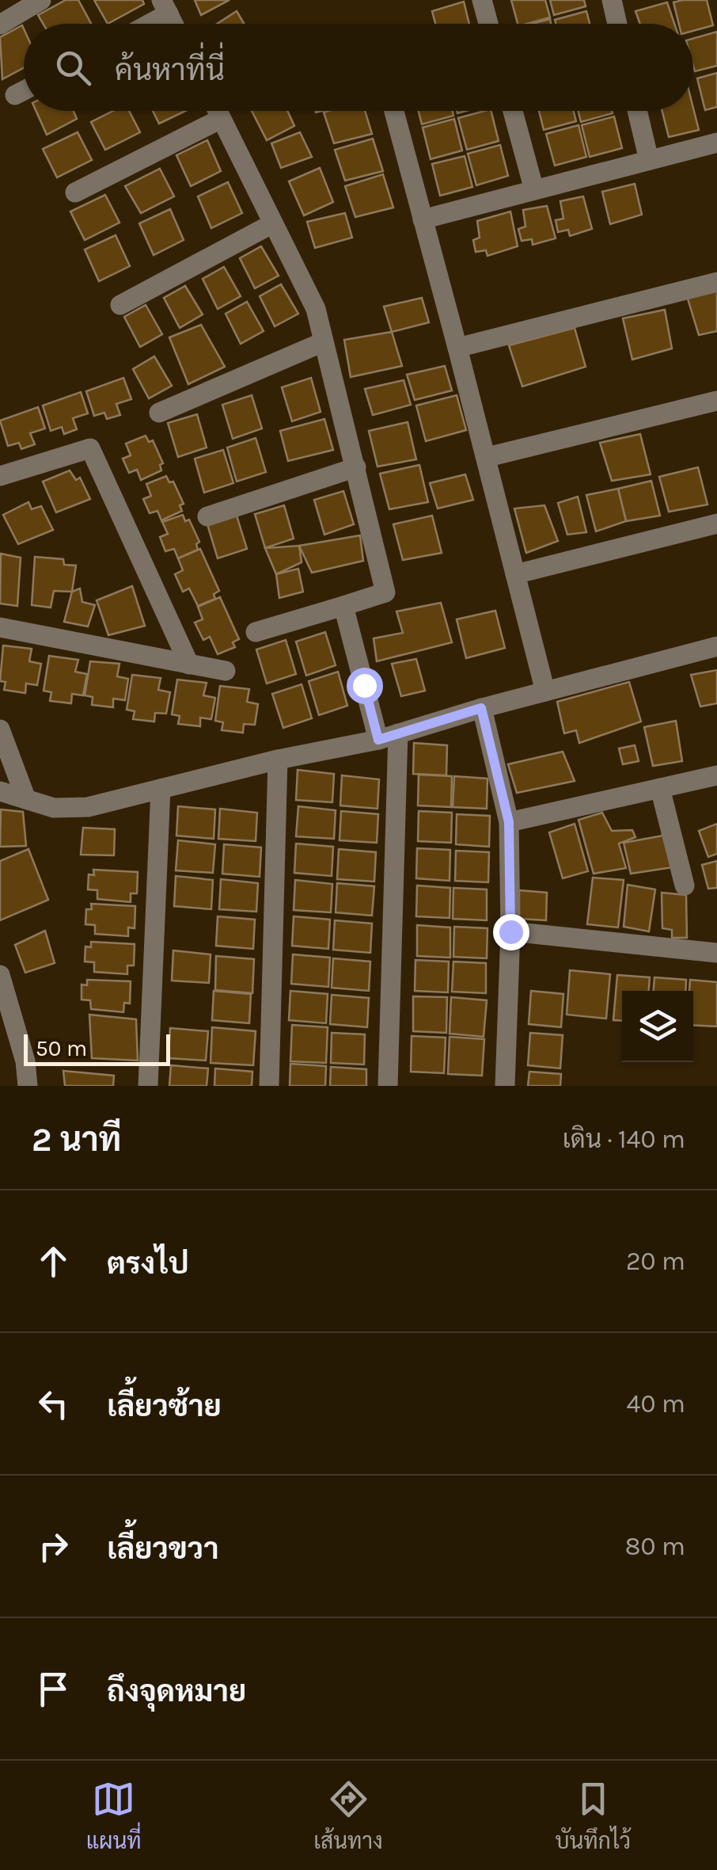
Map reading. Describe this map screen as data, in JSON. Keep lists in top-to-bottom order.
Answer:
{
  "scale_bar": "50 m",
  "page": {
    "search": "ค้นหาที่นี่",
    "scale": "50 m",
    "heading": ["2 นาที", "เดิน · 140 m"],
    "list": [
      ["ตรงไป", "20 m"],
      ["เลี้ยวซ้าย", "40 m"],
      ["เลี้ยวขวา", "80 m"],
      "ถึงจุดหมาย"
    ],
    "nav": ["แผนที่", "เส้นทาง", "บันทึกไว้"]
  }
}
